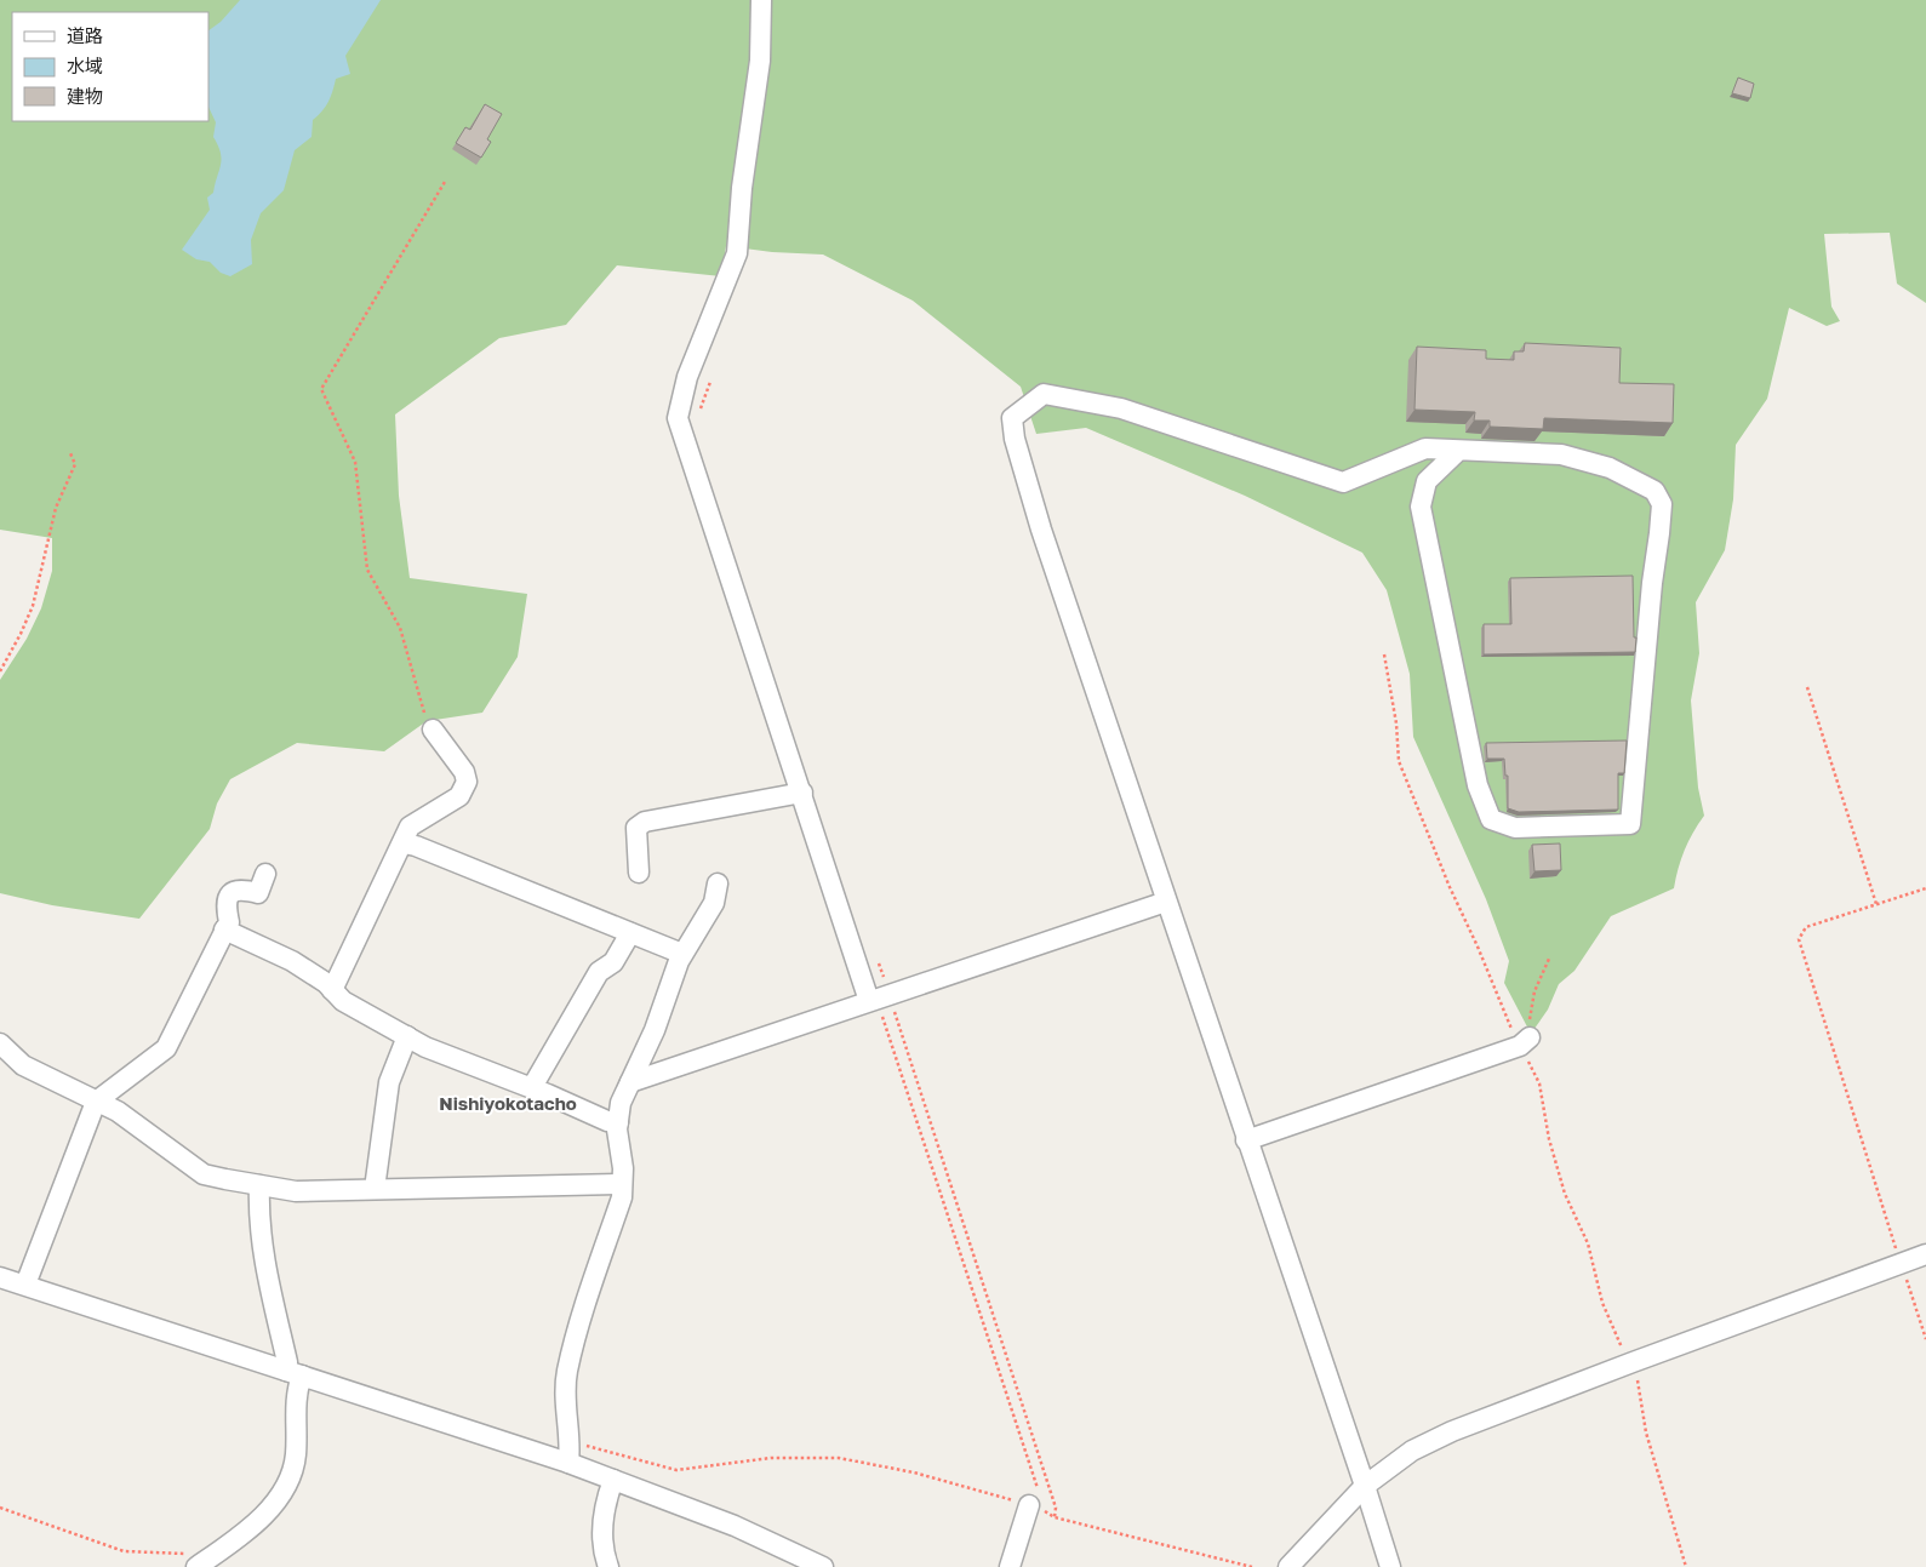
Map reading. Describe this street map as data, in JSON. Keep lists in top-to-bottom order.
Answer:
{
  "districts": ["Nishiyokotacho"],
  "legend": ["道路", "水域", "建物"]
}
